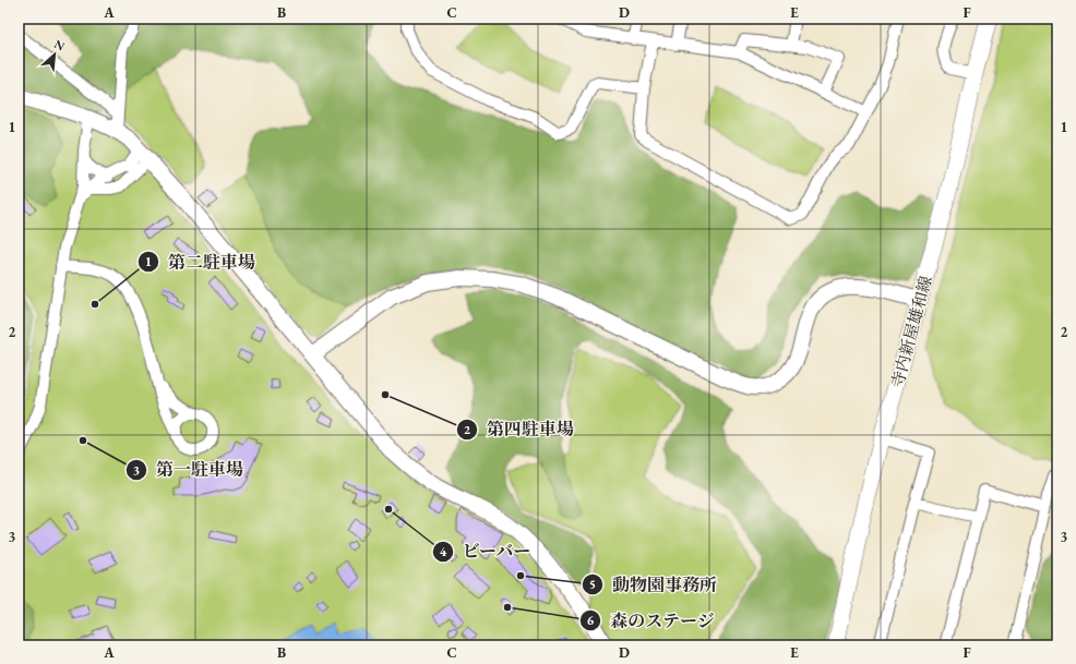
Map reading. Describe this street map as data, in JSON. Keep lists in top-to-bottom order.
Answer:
{
  "streets": {
    "main road": ["寺内新屋雄和線"]
  },
  "places": [
    "第二駐車場",
    "第四駐車場",
    "第一駐車場",
    "ビーバー",
    "動物園事務所",
    "森のステージ"
  ],
  "north": "top right",
  "grid": {
    "columns": [
      "A",
      "B",
      "C",
      "D",
      "E",
      "F"
    ],
    "rows": ["1", "2", "3"]
  }
}
